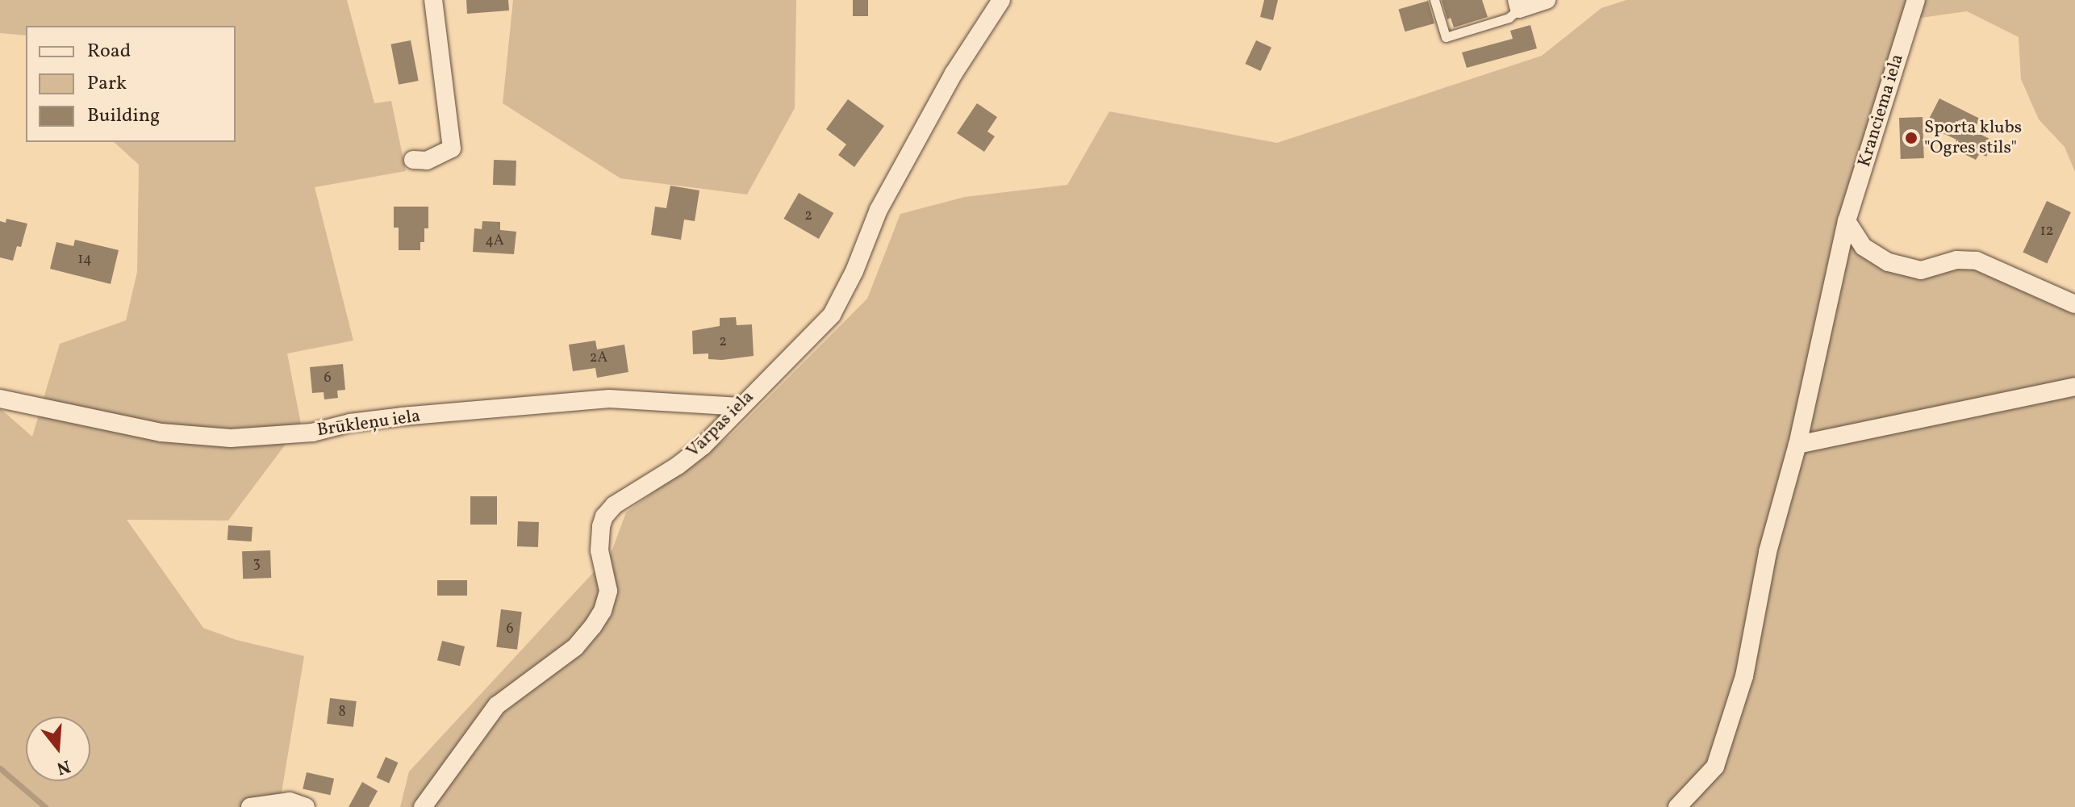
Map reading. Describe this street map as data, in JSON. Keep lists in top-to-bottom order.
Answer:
{
  "streets": {
    "street": ["Kranciema iela", "Brūkleņu iela", "Vārpas iela"]
  },
  "crossings": [
    ["Brūkleņu iela", "Vārpas iela"]
  ],
  "places": ["Sporta klubs \"Ogres stils\""],
  "house_numbers": [
    "2",
    "12",
    "4A",
    "14",
    "2",
    "2A",
    "6",
    "3",
    "6",
    "8"
  ],
  "legend": ["Road", "Park", "Building"],
  "north": "bottom"
}
